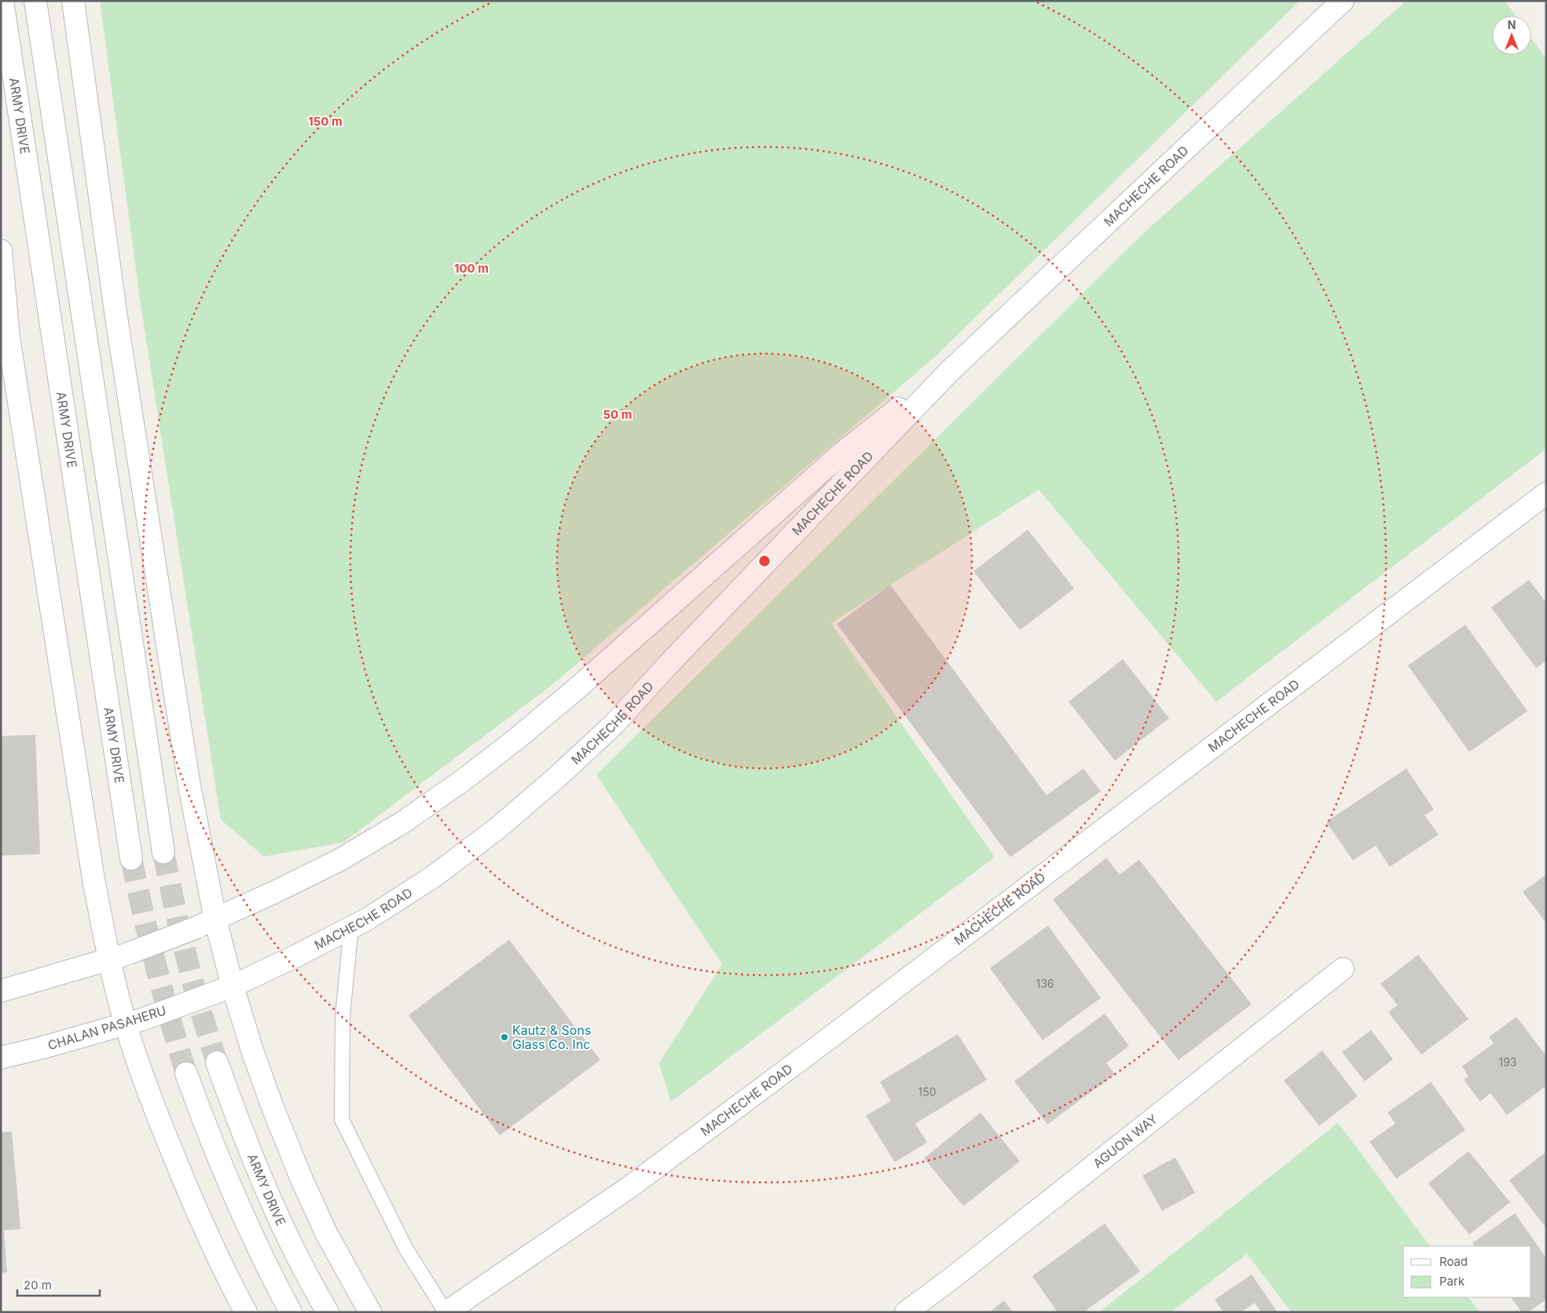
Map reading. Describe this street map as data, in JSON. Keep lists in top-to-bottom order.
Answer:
{
  "streets": {
    "main road": [
      "ARMY DRIVE",
      "MACHECHE ROAD",
      "CHALAN PASAHERU",
      "AGUON WAY"
    ]
  },
  "crossings": [
    ["MACHECHE ROAD", "CHALAN PASAHERU"]
  ],
  "places": ["Kautz & Sons Glass Co. Inc"],
  "house_numbers": ["136", "193", "150"],
  "legend": ["Road", "Park"],
  "scale_bar": "20 m",
  "north": "top",
  "rings": ["150 m", "100 m", "50 m"]
}
